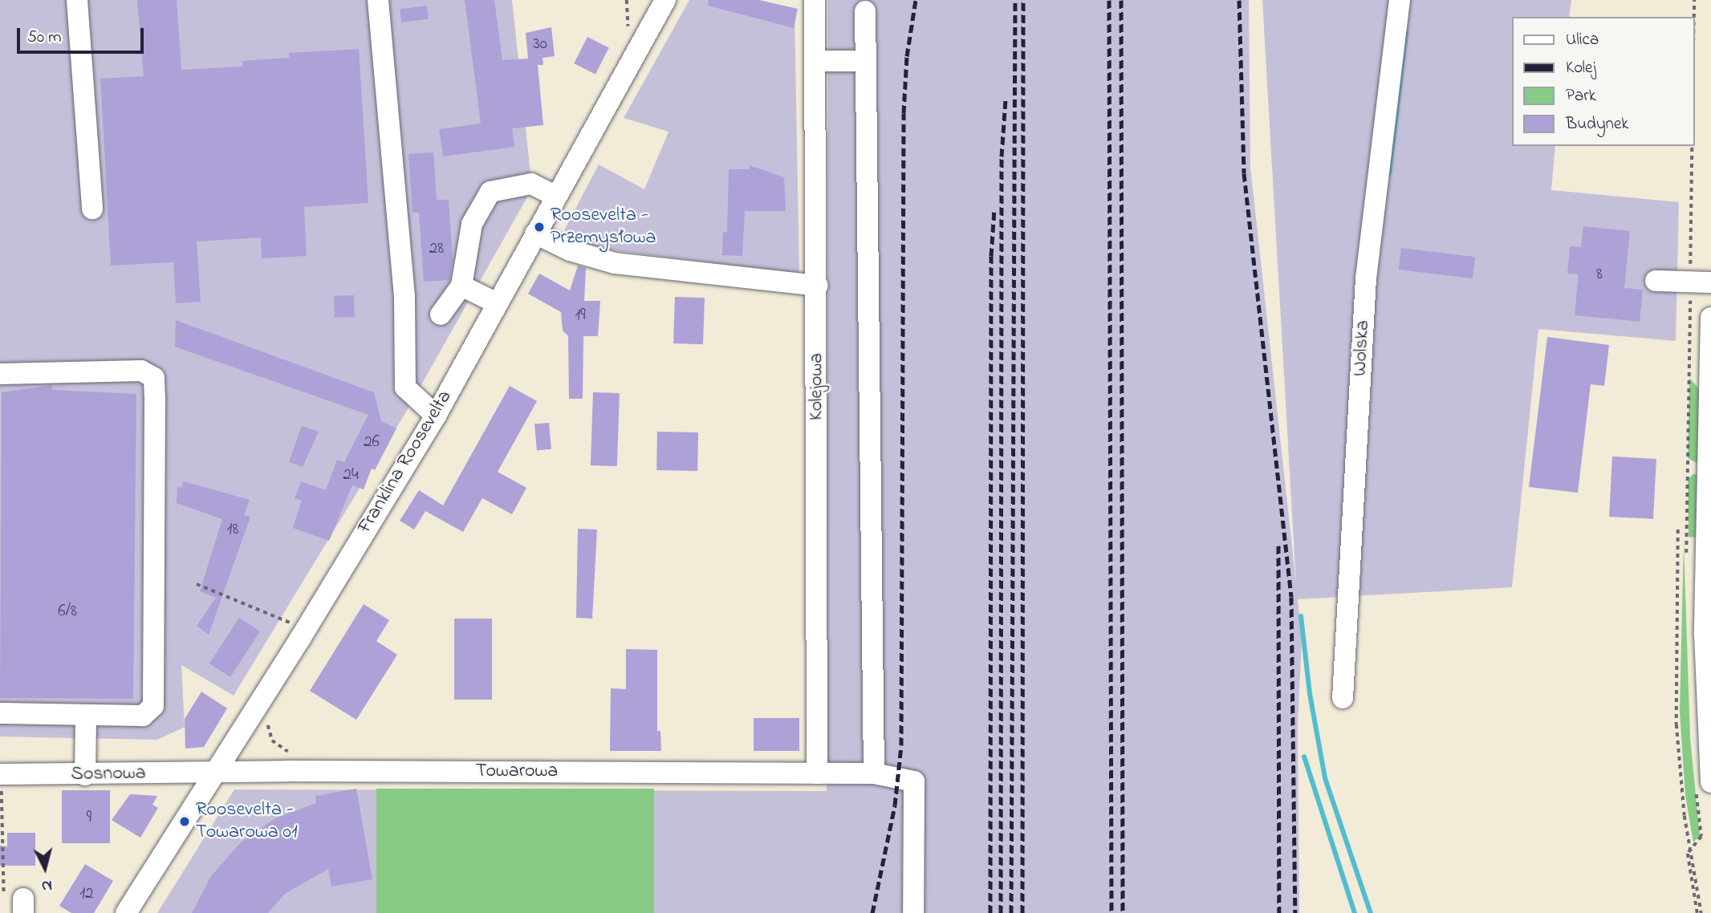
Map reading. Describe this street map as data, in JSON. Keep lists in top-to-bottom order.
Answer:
{
  "streets": {
    "street": [
      "Wolska",
      "Kolejowa",
      "Franklina Roosevelta",
      "Towarowa",
      "Sosnowa"
    ]
  },
  "crossings": [
    ["Kolejowa", "Towarowa"],
    ["Franklina Roosevelta", "Towarowa"],
    ["Franklina Roosevelta", "Sosnowa"],
    ["Towarowa", "Sosnowa"]
  ],
  "places": ["Roosevelta - Przemysłowa", "Roosevelta - Towarowa 01"],
  "house_numbers": [
    "30",
    "28",
    "8",
    "19",
    "26",
    "24",
    "18",
    "6/8",
    "9",
    "12"
  ],
  "legend": [
    "Ulica",
    "Kolej",
    "Park",
    "Budynek"
  ],
  "scale_bar": "50 m",
  "north": "bottom"
}
